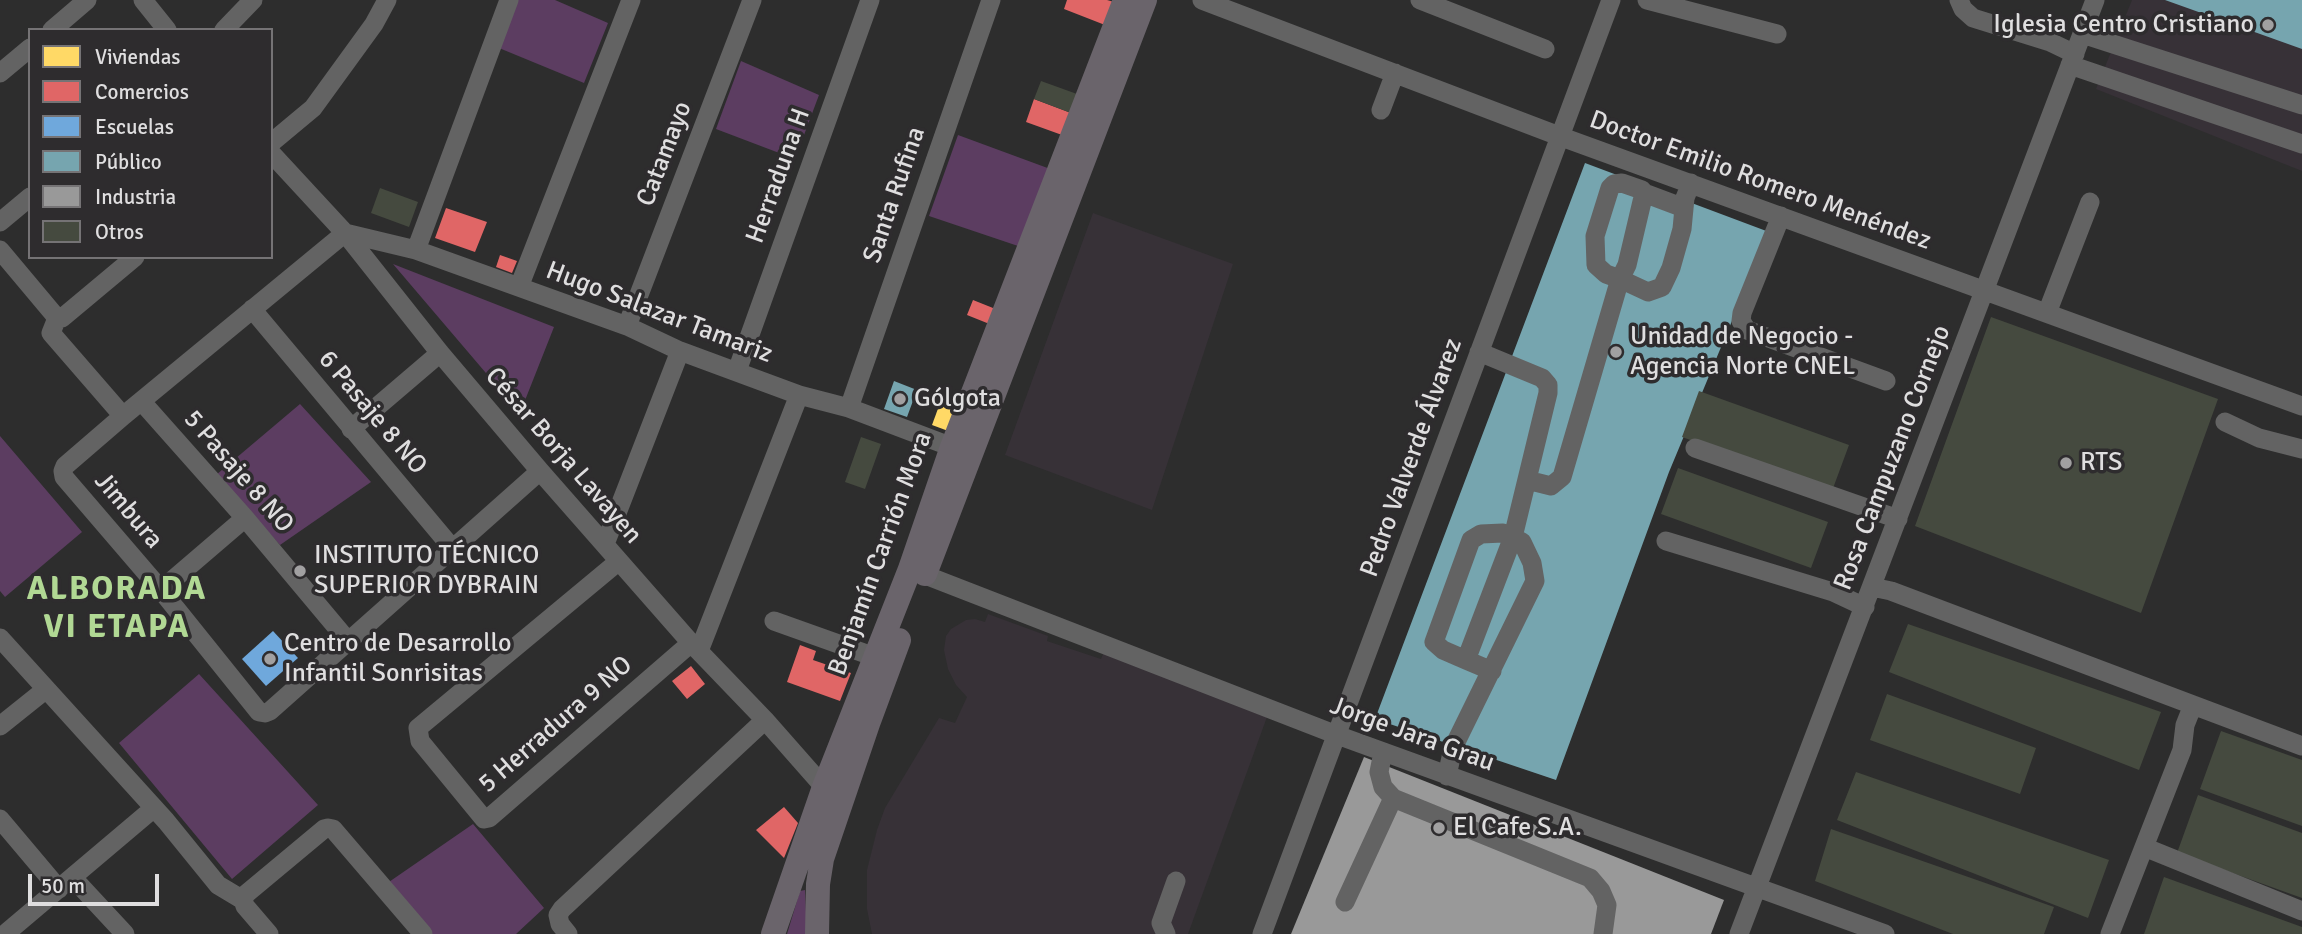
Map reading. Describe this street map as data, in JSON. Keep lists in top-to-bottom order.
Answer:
{
  "streets": {
    "main road": ["Benjamín Carrión Mora"],
    "street": [
      "Catamayo",
      "Herraduna H",
      "Doctor Emilio Romero Menéndez",
      "Santa Rufina",
      "Hugo Salazar Tamariz",
      "6 Pasaje 8 NO",
      "César Borja Lavayen",
      "Pedro Valverde Álvarez",
      "Rosa Campuzano Cornejo",
      "5 Pasaje 8 NO",
      "Jimbura",
      "5 Herradura 9 NO",
      "Jorge Jara Grau"
    ]
  },
  "crossings": [
    ["Catamayo", "Hugo Salazar Tamariz"],
    ["Herraduna H", "Hugo Salazar Tamariz"],
    ["Doctor Emilio Romero Menéndez", "Pedro Valverde Álvarez"],
    ["Doctor Emilio Romero Menéndez", "Rosa Campuzano Cornejo"],
    ["Santa Rufina", "Hugo Salazar Tamariz"],
    ["Hugo Salazar Tamariz", "César Borja Lavayen"],
    ["Hugo Salazar Tamariz", "Jimbura"],
    ["Hugo Salazar Tamariz", "Benjamín Carrión Mora"],
    ["6 Pasaje 8 NO", "Jimbura"],
    ["César Borja Lavayen", "Jimbura"],
    ["César Borja Lavayen", "Benjamín Carrión Mora"],
    ["César Borja Lavayen", "5 Herradura 9 NO"],
    ["Pedro Valverde Álvarez", "Jorge Jara Grau"],
    ["Rosa Campuzano Cornejo", "Jorge Jara Grau"],
    ["5 Pasaje 8 NO", "Jimbura"],
    ["Benjamín Carrión Mora", "Jorge Jara Grau"]
  ],
  "districts": ["ALBORADA VI ETAPA"],
  "places": [
    "Iglesia Centro Cristiano",
    "Unidad de Negocio - Agencia Norte CNEL",
    "Gólgota",
    "RTS",
    "INSTITUTO TÉCNICO SUPERIOR DYBRAIN",
    "Centro de Desarrollo Infantil Sonrisitas",
    "El Cafe S.A."
  ],
  "legend": [
    "Viviendas",
    "Comercios",
    "Escuelas",
    "Público",
    "Industria",
    "Otros"
  ],
  "scale_bar": "50 m"
}
